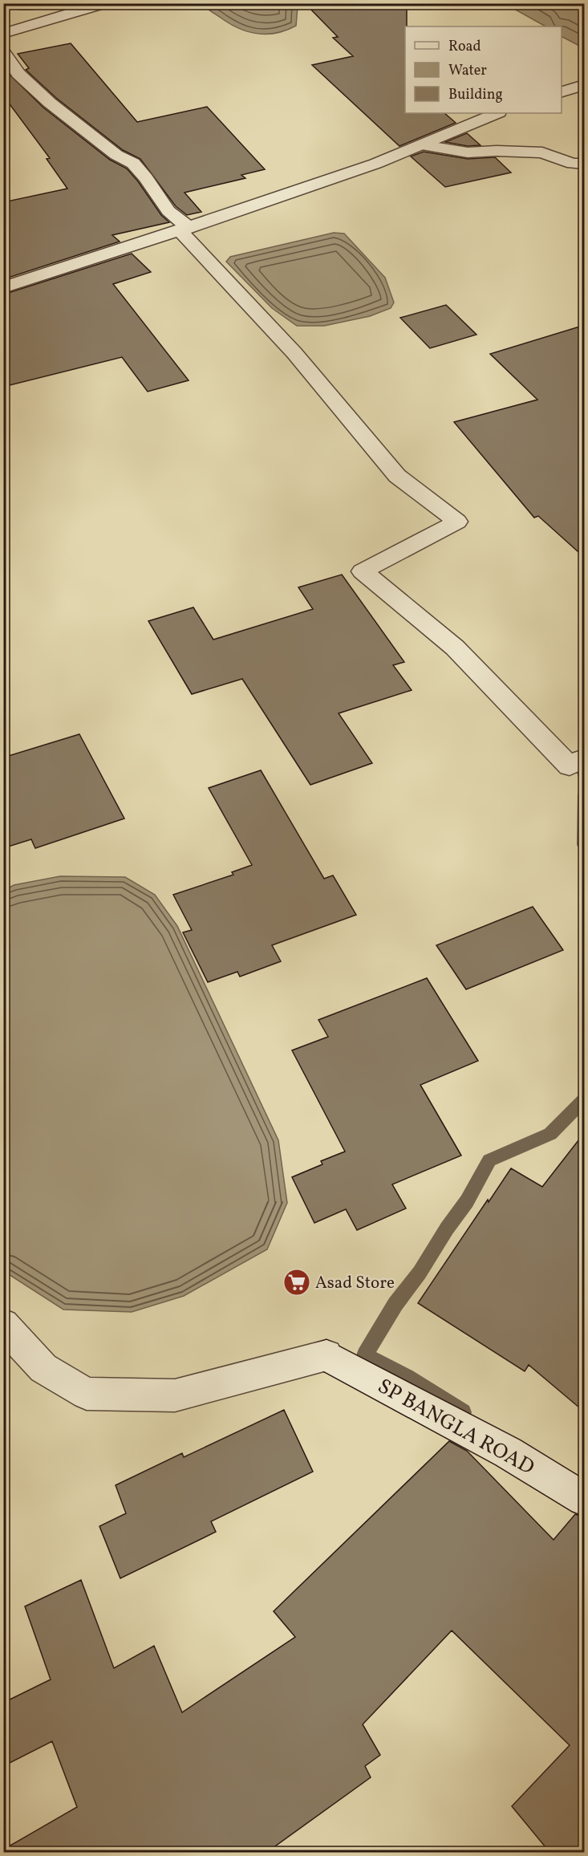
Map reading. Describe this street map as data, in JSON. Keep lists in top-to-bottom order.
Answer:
{
  "streets": {
    "street": ["SP BANGLA ROAD"]
  },
  "places": {
    "supermarket": ["Asad Store"]
  },
  "legend": ["Road", "Water", "Building"]
}
